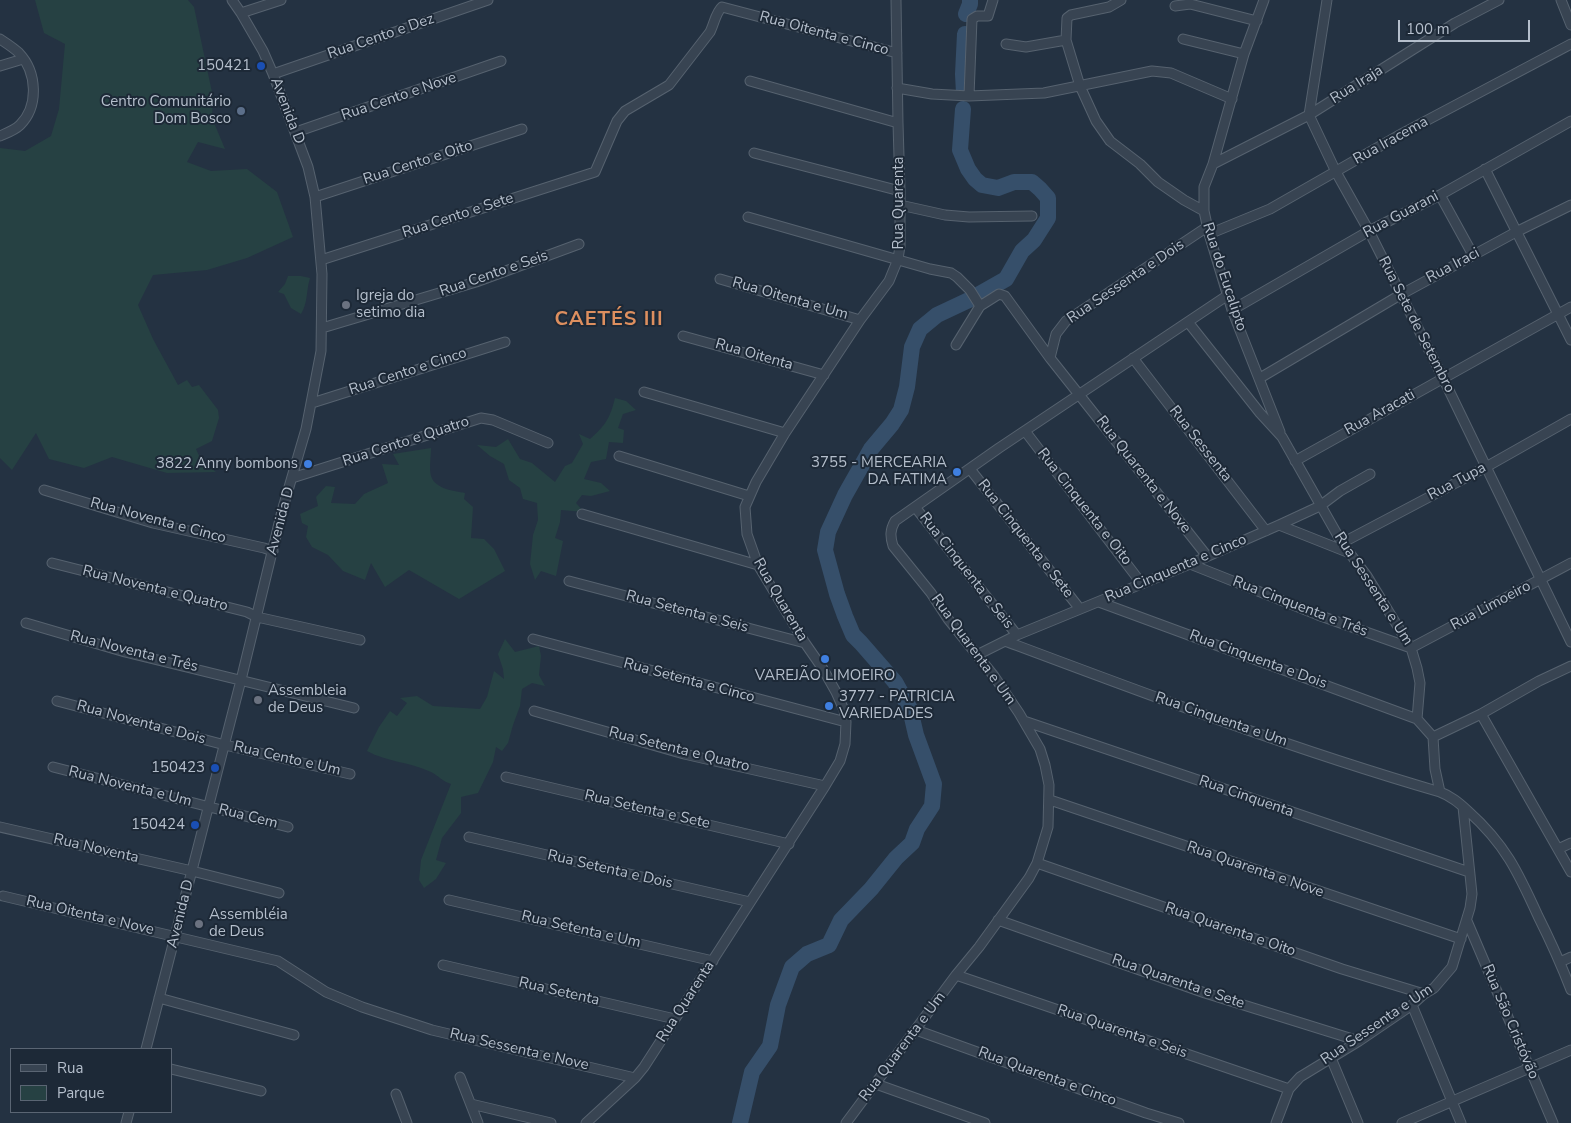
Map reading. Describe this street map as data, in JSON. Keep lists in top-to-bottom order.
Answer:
{
  "streets": {
    "street": [
      "Rua Oitenta e Cinco",
      "Rua Cento e Dez",
      "Rua Iraja",
      "Rua Cento e Nove",
      "Avenida D",
      "Rua Iracema",
      "Rua Cento e Oito",
      "Rua Quarenta",
      "Rua Guarani",
      "Rua Cento e Sete",
      "Rua Iraci",
      "Rua Cento e Seis",
      "Rua do Eucalipto",
      "Rua Sessenta e Dois",
      "Rua Oitenta e Um",
      "Rua Sete de Setembro",
      "Rua Oitenta",
      "Rua Cento e Cinco",
      "Rua Aracati",
      "Rua Cento e Quatro",
      "Rua Sessenta",
      "Rua Quarenta e Nove",
      "Rua Tupa",
      "Rua Cinquenta e Oito",
      "Rua Noventa e Cinco",
      "Rua Cinquenta e Sete",
      "Rua Cinquenta e Cinco",
      "Rua Cinquenta e Seis",
      "Rua Noventa e Quatro",
      "Rua Sessenta e Um",
      "Rua Limoeiro",
      "Rua Cinquenta e Três",
      "Rua Setenta e Seis",
      "Rua Quarenta e Um",
      "Rua Noventa e Três",
      "Rua Cinquenta e Dois",
      "Rua Setenta e Cinco",
      "Rua Cinquenta e Um",
      "Rua Noventa e Dois",
      "Rua Setenta e Quatro",
      "Rua Cento e Um",
      "Rua Noventa e Um",
      "Rua Cinquenta",
      "Rua Setenta e Sete",
      "Rua Cem",
      "Rua Noventa",
      "Rua Setenta e Dois",
      "Rua Oitenta e Nove",
      "Rua Setenta e Um",
      "Rua Quarenta e Oito",
      "Rua Quarenta e Sete",
      "Rua Setenta",
      "Rua São Cristóvão",
      "Rua Quarenta e Seis",
      "Rua Sessenta e Nove",
      "Rua Quarenta e Cinco"
    ]
  },
  "crossings": [
    ["Rua Oitenta e Cinco", "Rua Quarenta"],
    ["Rua Oitenta e Cinco", "Rua Cento e Sete"],
    ["Rua Cento e Dez", "Avenida D"],
    ["Rua Iraja", "Rua do Eucalipto"],
    ["Rua Iraja", "Rua Sete de Setembro"],
    ["Rua Cento e Nove", "Avenida D"],
    ["Avenida D", "Rua Cento e Oito"],
    ["Avenida D", "Rua Cento e Sete"],
    ["Avenida D", "Rua Cento e Seis"],
    ["Avenida D", "Rua Cento e Cinco"],
    ["Avenida D", "Rua Cento e Quatro"],
    ["Avenida D", "Rua Noventa e Cinco"],
    ["Avenida D", "Rua Noventa e Quatro"],
    ["Avenida D", "Rua Noventa e Três"],
    ["Avenida D", "Rua Noventa e Dois"],
    ["Avenida D", "Rua Cento e Um"],
    ["Avenida D", "Rua Noventa e Um"],
    ["Avenida D", "Rua Cem"],
    ["Avenida D", "Rua Noventa"],
    ["Avenida D", "Rua Oitenta e Nove"],
    ["Rua Iracema", "Rua do Eucalipto"],
    ["Rua Iracema", "Rua Sessenta e Dois"],
    ["Rua Iracema", "Rua Sete de Setembro"],
    ["Rua Quarenta", "Rua Oitenta e Um"],
    ["Rua Quarenta", "Rua Oitenta"],
    ["Rua Quarenta", "Rua Setenta e Seis"],
    ["Rua Quarenta", "Rua Setenta e Cinco"],
    ["Rua Quarenta", "Rua Setenta e Quatro"],
    ["Rua Quarenta", "Rua Setenta e Sete"],
    ["Rua Quarenta", "Rua Setenta e Dois"],
    ["Rua Quarenta", "Rua Setenta e Um"],
    ["Rua Quarenta", "Rua Setenta"],
    ["Rua Quarenta", "Rua Sessenta e Nove"],
    ["Rua Guarani", "Rua do Eucalipto"],
    ["Rua Guarani", "Rua Sete de Setembro"],
    ["Rua Iraci", "Rua do Eucalipto"],
    ["Rua Iraci", "Rua Sete de Setembro"],
    ["Rua do Eucalipto", "Rua Sessenta e Dois"],
    ["Rua do Eucalipto", "Rua Sessenta e Um"],
    ["Rua do Eucalipto", "Rua Quarenta e Um"],
    ["Rua Sete de Setembro", "Rua Aracati"],
    ["Rua Sete de Setembro", "Rua Tupa"],
    ["Rua Sete de Setembro", "Rua Limoeiro"],
    ["Rua Aracati", "Rua Sessenta e Um"],
    ["Rua Sessenta", "Rua Cinquenta e Cinco"],
    ["Rua Sessenta", "Rua Quarenta e Um"],
    ["Rua Quarenta e Nove", "Rua Cinquenta e Cinco"],
    ["Rua Quarenta e Nove", "Rua Sessenta e Um"],
    ["Rua Quarenta e Nove", "Rua Quarenta e Um"],
    ["Rua Tupa", "Rua Sessenta e Um"],
    ["Rua Cinquenta e Oito", "Rua Cinquenta e Cinco"],
    ["Rua Cinquenta e Oito", "Rua Quarenta e Um"],
    ["Rua Cinquenta e Sete", "Rua Cinquenta e Cinco"],
    ["Rua Cinquenta e Sete", "Rua Quarenta e Um"],
    ["Rua Cinquenta e Cinco", "Rua Cinquenta e Seis"],
    ["Rua Cinquenta e Cinco", "Rua Sessenta e Um"],
    ["Rua Cinquenta e Cinco", "Rua Cinquenta e Três"],
    ["Rua Cinquenta e Cinco", "Rua Quarenta e Um"],
    ["Rua Cinquenta e Cinco", "Rua Cinquenta e Dois"],
    ["Rua Cinquenta e Cinco", "Rua Cinquenta e Um"],
    ["Rua Cinquenta e Seis", "Rua Quarenta e Um"],
    ["Rua Sessenta e Um", "Rua Limoeiro"],
    ["Rua Sessenta e Um", "Rua Cinquenta e Três"],
    ["Rua Sessenta e Um", "Rua Quarenta e Um"],
    ["Rua Sessenta e Um", "Rua Cinquenta e Dois"],
    ["Rua Sessenta e Um", "Rua Cinquenta"],
    ["Rua Sessenta e Um", "Rua Quarenta e Oito"],
    ["Rua Sessenta e Um", "Rua Quarenta e Sete"],
    ["Rua Sessenta e Um", "Rua São Cristóvão"],
    ["Rua Sessenta e Um", "Rua Quarenta e Seis"],
    ["Rua Limoeiro", "Rua Cinquenta e Três"],
    ["Rua Quarenta e Um", "Rua Cinquenta"],
    ["Rua Quarenta e Um", "Rua Quarenta e Oito"],
    ["Rua Quarenta e Um", "Rua Quarenta e Sete"],
    ["Rua Quarenta e Um", "Rua Quarenta e Seis"],
    ["Rua Quarenta e Um", "Rua Quarenta e Cinco"],
    ["Rua Noventa e Dois", "Rua Cento e Um"],
    ["Rua Noventa e Um", "Rua Cem"],
    ["Rua Oitenta e Nove", "Rua Sessenta e Nove"]
  ],
  "districts": ["CAETÉS III"],
  "places": [
    "150421",
    "Centro Comunitário Dom Bosco",
    "Igreja do setimo dia",
    "3822 Anny bombons",
    "3755 - MERCEARIA DA FATIMA",
    "VAREJÃO LIMOEIRO",
    "Assembleia de Deus",
    "3777 - PATRICIA VARIEDADES",
    "150423",
    "150424",
    "Assembléia de Deus"
  ],
  "legend": ["Rua", "Parque"],
  "scale_bar": "100 m"
}
